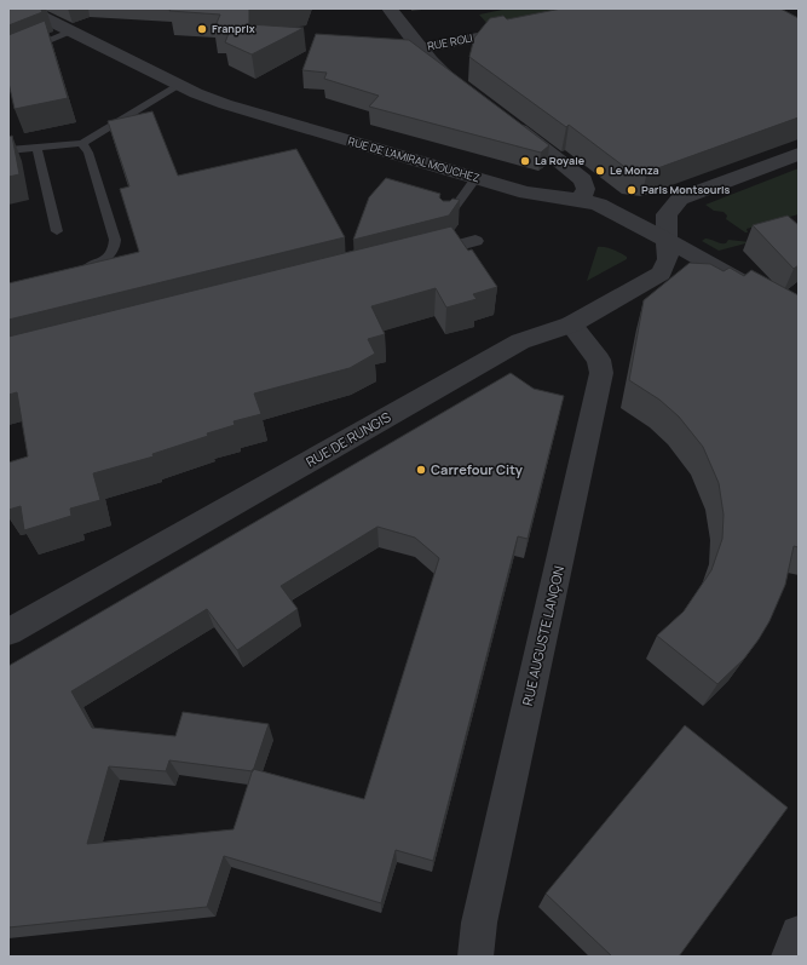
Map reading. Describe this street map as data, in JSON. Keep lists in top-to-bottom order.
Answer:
{
  "streets": {
    "street": [
      "RUE ROLI",
      "RUE DE L'AMIRAL MOUCHEZ",
      "RUE DE RUNGIS",
      "RUE AUGUSTE LANÇON"
    ]
  },
  "crossings": [
    ["RUE DE L'AMIRAL MOUCHEZ", "RUE DE RUNGIS"],
    ["RUE DE RUNGIS", "RUE AUGUSTE LANÇON"]
  ],
  "places": [
    "Franprix",
    "La Royale",
    "Le Monza",
    "Paris Montsouris",
    "Carrefour City"
  ]
}
